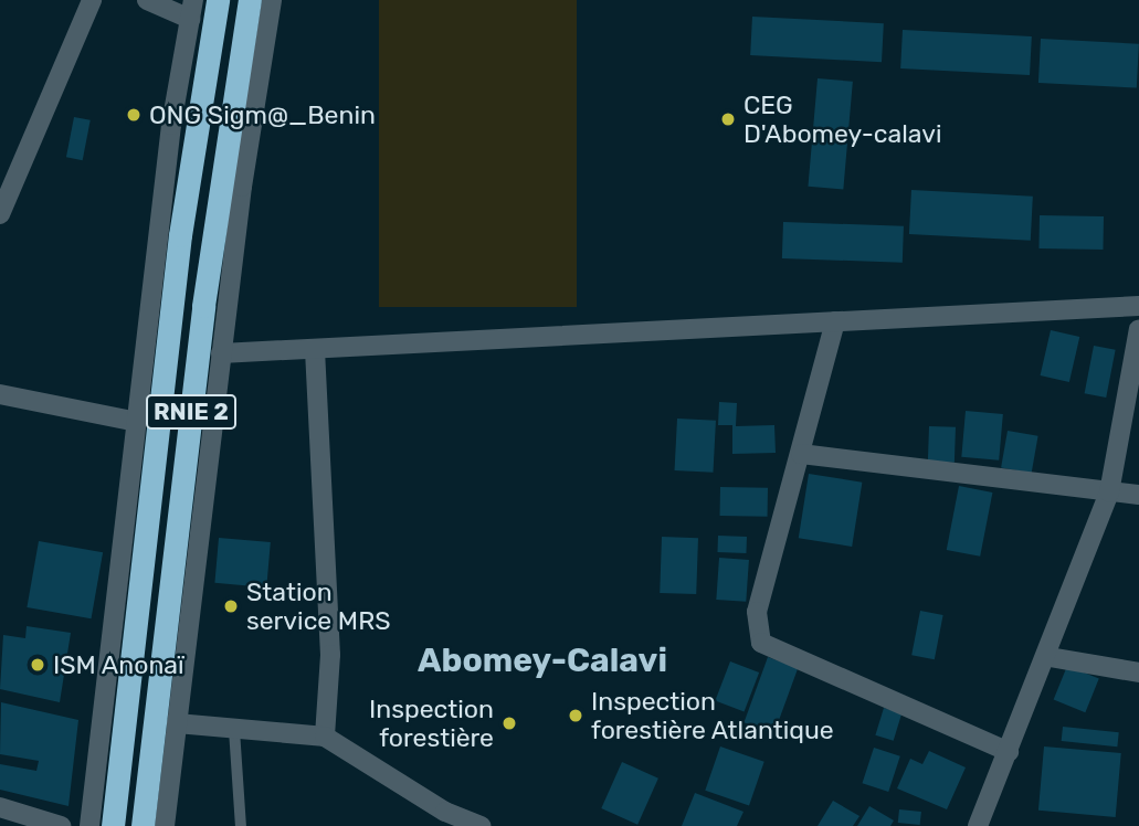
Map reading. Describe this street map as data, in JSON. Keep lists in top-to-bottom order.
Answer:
{
  "streets": {
    "highway": ["RNIE 2"]
  },
  "districts": ["Abomey-Calavi"],
  "places": [
    "ONG Sigm@_Benin",
    "CEG D'Abomey-calavi",
    "Station service MRS",
    "ISM Anonaï",
    "Inspection forestière Atlantique",
    "Inspection forestière"
  ]
}
